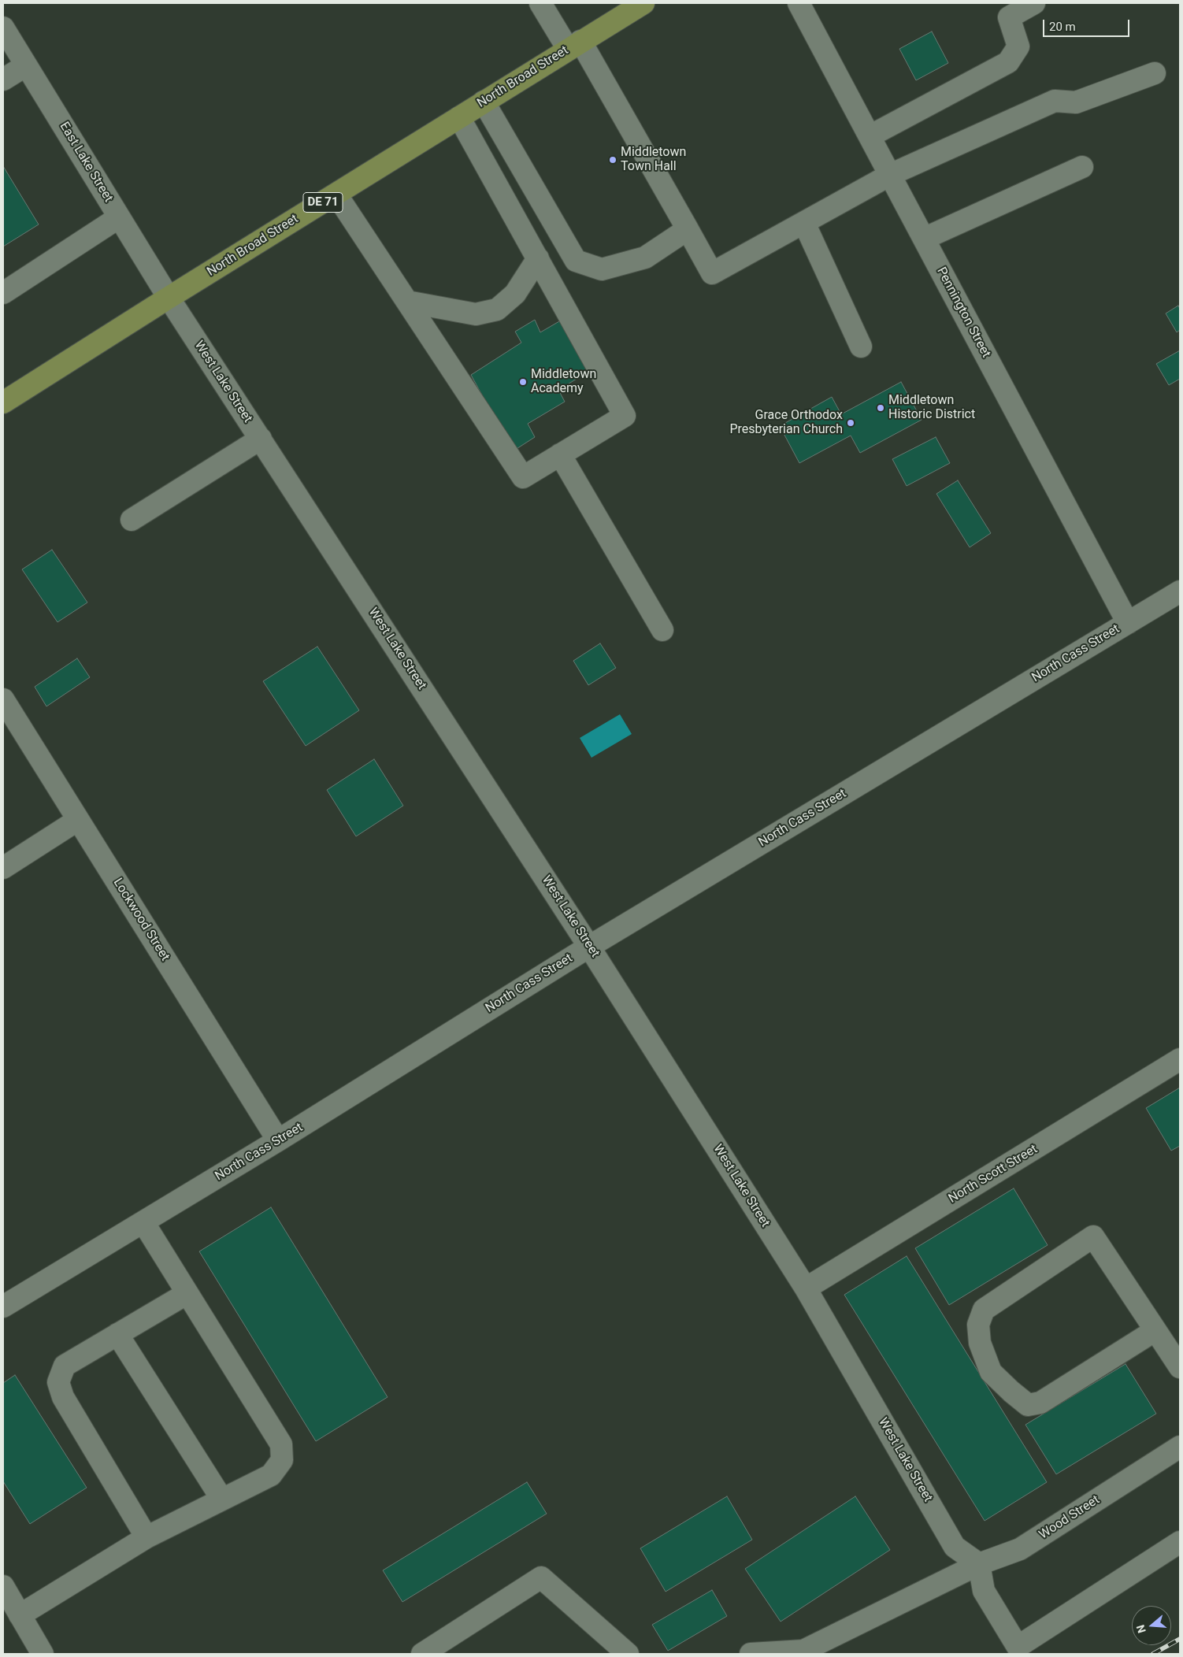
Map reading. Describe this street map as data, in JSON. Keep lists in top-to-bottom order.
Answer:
{
  "streets": {
    "main road": ["North Broad Street", "DE 71"],
    "street": [
      "East Lake Street",
      "Pennington Street",
      "West Lake Street",
      "North Cass Street",
      "Lockwood Street",
      "North Scott Street",
      "Wood Street"
    ]
  },
  "crossings": [
    ["North Broad Street", "East Lake Street"],
    ["North Broad Street", "West Lake Street"],
    ["East Lake Street", "West Lake Street"],
    ["Pennington Street", "North Cass Street"],
    ["West Lake Street", "North Cass Street"],
    ["West Lake Street", "North Scott Street"],
    ["West Lake Street", "Wood Street"],
    ["North Cass Street", "Lockwood Street"]
  ],
  "places": [
    "Middletown Town Hall",
    "Middletown Academy",
    "Middletown Historic District",
    "Grace Orthodox Presbyterian Church"
  ],
  "scale_bar": "20 m",
  "north": "left"
}
